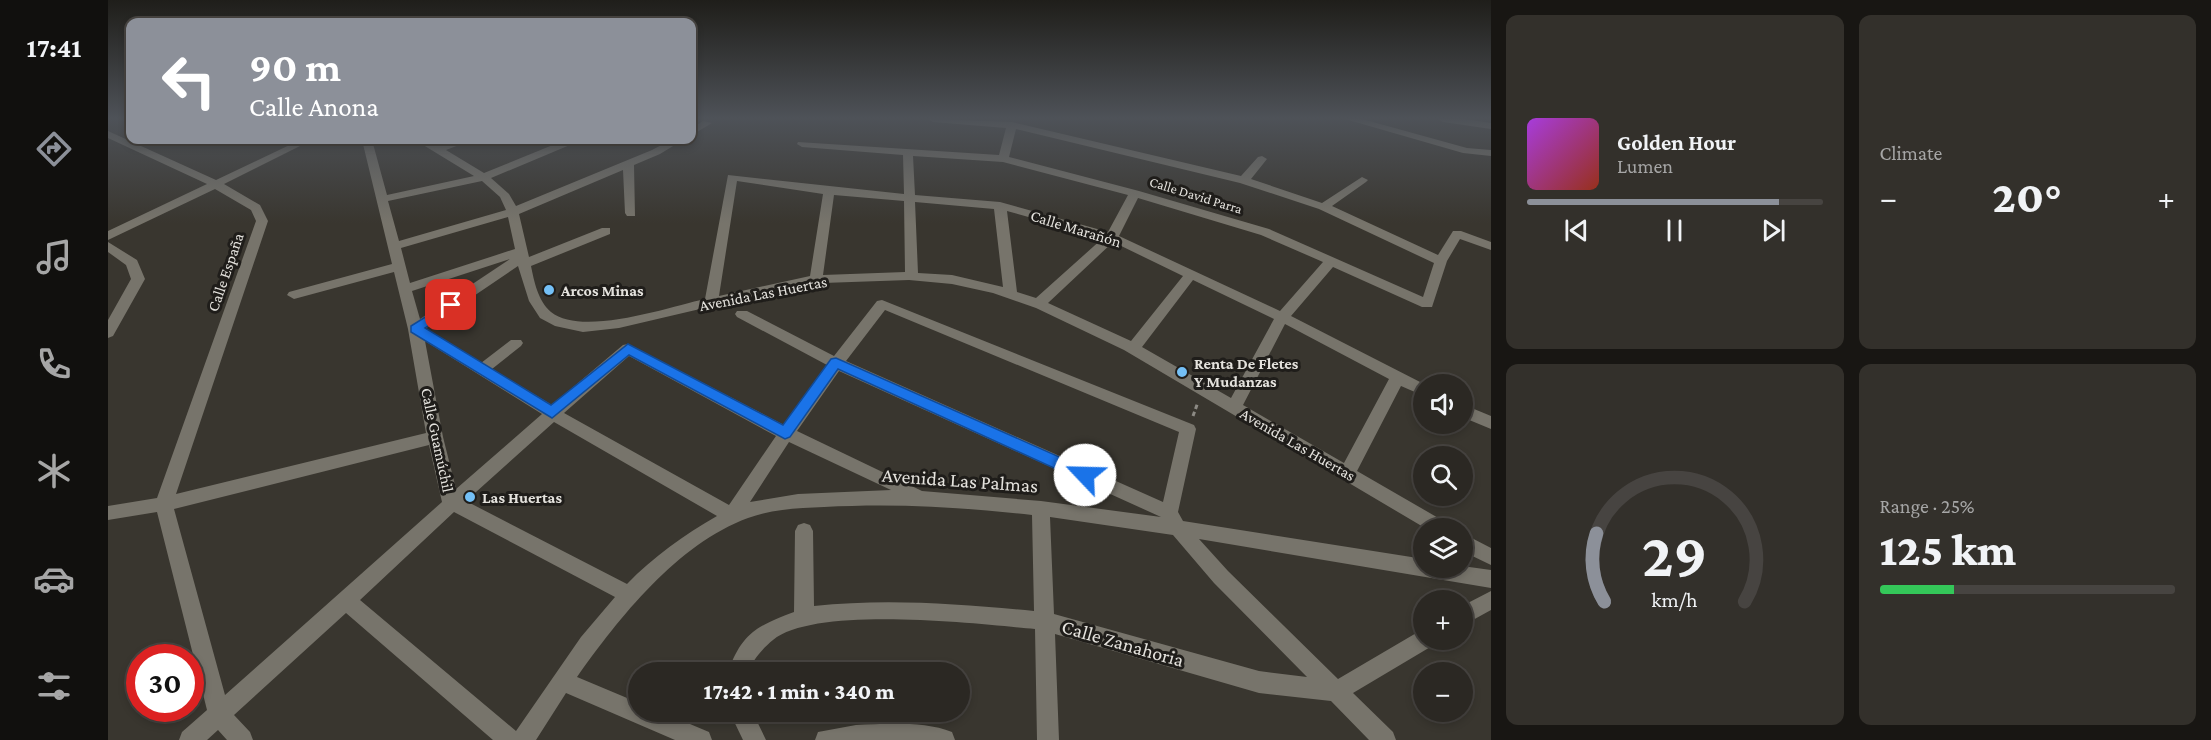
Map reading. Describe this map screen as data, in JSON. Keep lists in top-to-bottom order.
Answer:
{
  "streets": {
    "street": [
      "Calle David Parra",
      "Calle Marañón",
      "Calle España",
      "Avenida Las Huertas",
      "Calle Guamúchil",
      "Avenida Las Palmas",
      "Calle Zanahoria"
    ]
  },
  "crossings": [
    ["Calle Marañón", "Avenida Las Huertas"]
  ],
  "places": ["Arcos Minas", "Renta De Fletes Y Mudanzas", "Las Huertas"],
  "page": {
    "tabs": "17:41",
    "tile": [
      "Climate",
      ["Range · 25%", "125 km"]
    ],
    "turn": ["90 m", "Calle Anona"],
    "song": ["Golden Hour", "Lumen"],
    "heat": ["−", "20°", "+"],
    "map_buttons": ["+", "−"],
    "limit": "30",
    "trip": "17:42 · 1 min · 340 m",
    "gauge": ["29", "km/h"]
  }
}
